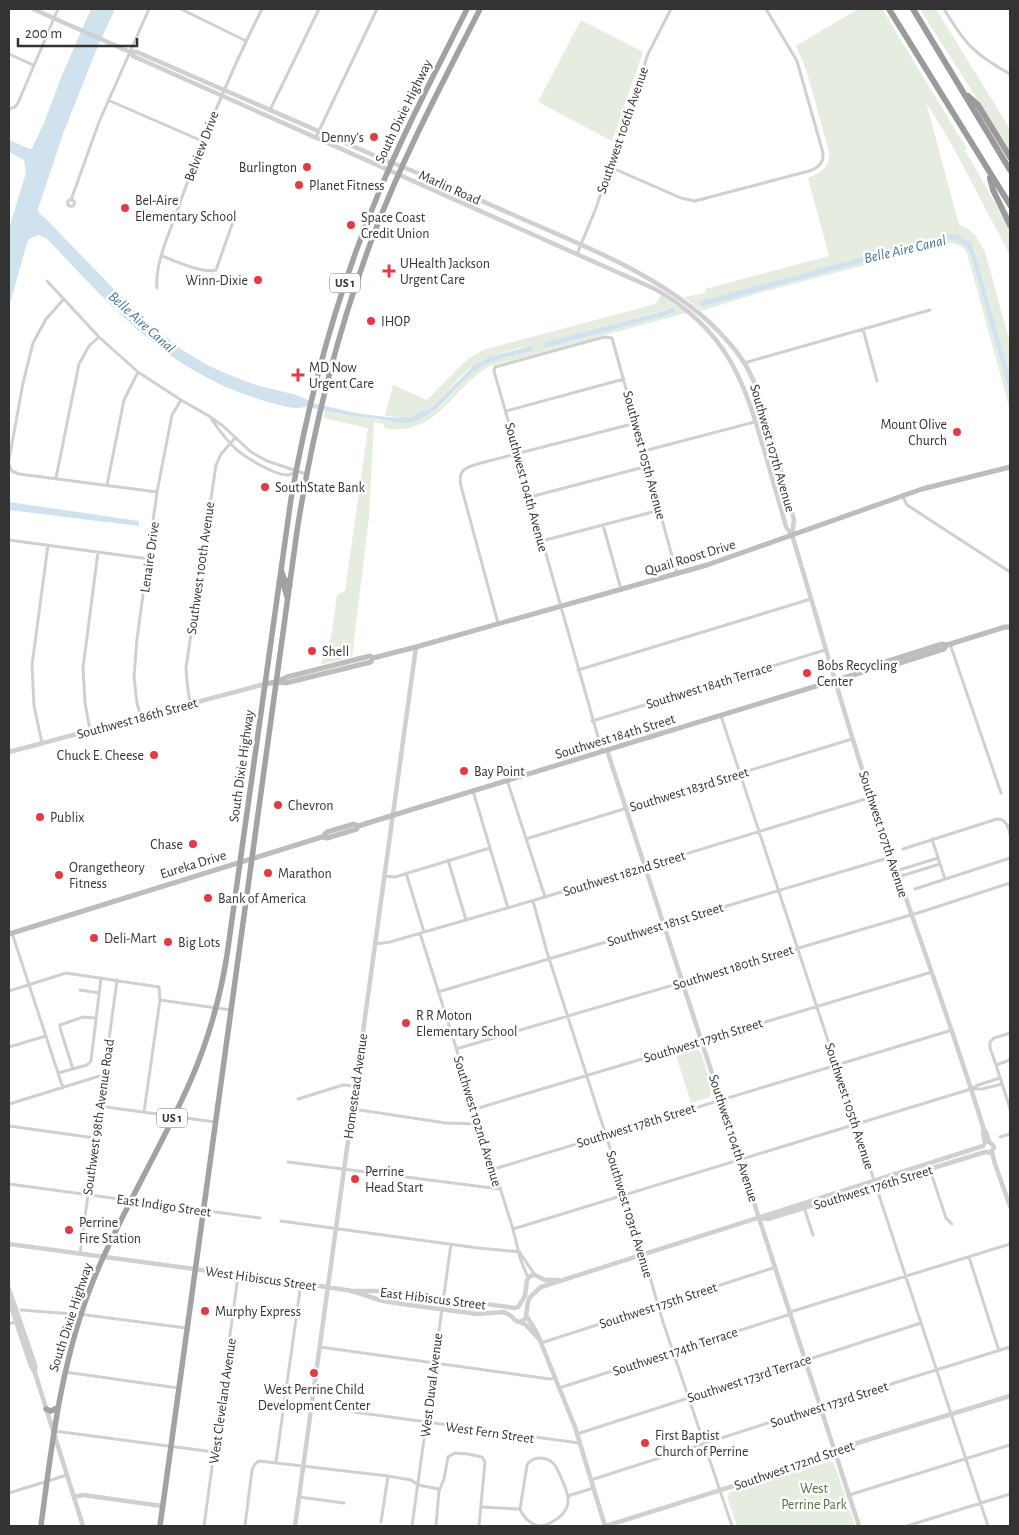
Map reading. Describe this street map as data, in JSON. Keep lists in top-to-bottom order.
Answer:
{
  "streets": {
    "highway": ["South Dixie Highway", "US 1"],
    "main road": ["Quail Roost Drive", "Southwest 184th Street", "Eureka Drive"],
    "street": [
      "Southwest 106th Avenue",
      "Belview Drive",
      "Marlin Road",
      "Southwest 107th Avenue",
      "Southwest 105th Avenue",
      "Southwest 104th Avenue",
      "Lenaire Drive",
      "Southwest 100th Avenue",
      "Southwest 184th Terrace",
      "Southwest 186th Street",
      "Southwest 183rd Street",
      "Southwest 182nd Street",
      "Southwest 181st Street",
      "Southwest 180th Street",
      "Southwest 179th Street",
      "Homestead Avenue",
      "Southwest 98th Avenue Road",
      "Southwest 102nd Avenue",
      "Southwest 178th Street",
      "Southwest 176th Street",
      "East Indigo Street",
      "Southwest 103rd Avenue",
      "West Hibiscus Street",
      "East Hibiscus Street",
      "Southwest 175th Street",
      "Southwest 174th Terrace",
      "Southwest 173rd Terrace",
      "West Duval Avenue",
      "West Cleveland Avenue",
      "Southwest 173rd Street",
      "West Fern Street",
      "Southwest 172nd Street"
    ]
  },
  "crossings": [
    ["South Dixie Highway", "Marlin Road"],
    ["South Dixie Highway", "Quail Roost Drive"],
    ["South Dixie Highway", "Southwest 186th Street"],
    ["South Dixie Highway", "Southwest 184th Street"],
    ["South Dixie Highway", "Eureka Drive"],
    ["South Dixie Highway", "East Indigo Street"],
    ["South Dixie Highway", "West Hibiscus Street"],
    ["Southwest 106th Avenue", "Marlin Road"],
    ["Belview Drive", "Marlin Road"],
    ["Marlin Road", "Southwest 107th Avenue"],
    ["Southwest 107th Avenue", "Quail Roost Drive"],
    ["Southwest 107th Avenue", "Southwest 184th Terrace"],
    ["Southwest 107th Avenue", "Southwest 184th Street"],
    ["Southwest 107th Avenue", "Southwest 183rd Street"],
    ["Southwest 107th Avenue", "Southwest 182nd Street"],
    ["Southwest 107th Avenue", "Southwest 181st Street"],
    ["Southwest 107th Avenue", "Southwest 180th Street"],
    ["Southwest 107th Avenue", "Southwest 179th Street"],
    ["Southwest 107th Avenue", "Southwest 178th Street"],
    ["Southwest 107th Avenue", "Southwest 176th Street"],
    ["Southwest 105th Avenue", "Southwest 104th Avenue"],
    ["Southwest 105th Avenue", "Quail Roost Drive"],
    ["Southwest 105th Avenue", "Southwest 184th Street"],
    ["Southwest 105th Avenue", "Southwest 183rd Street"],
    ["Southwest 105th Avenue", "Southwest 182nd Street"],
    ["Southwest 105th Avenue", "Southwest 181st Street"],
    ["Southwest 105th Avenue", "Southwest 180th Street"],
    ["Southwest 105th Avenue", "Southwest 179th Street"],
    ["Southwest 105th Avenue", "Southwest 178th Street"],
    ["Southwest 105th Avenue", "Southwest 176th Street"],
    ["Southwest 105th Avenue", "Southwest 174th Terrace"],
    ["Southwest 105th Avenue", "Southwest 173rd Terrace"],
    ["Southwest 105th Avenue", "Southwest 173rd Street"],
    ["Southwest 105th Avenue", "Southwest 172nd Street"],
    ["Southwest 104th Avenue", "Quail Roost Drive"],
    ["Southwest 104th Avenue", "Southwest 184th Terrace"],
    ["Southwest 104th Avenue", "Southwest 184th Street"],
    ["Southwest 104th Avenue", "Southwest 183rd Street"],
    ["Southwest 104th Avenue", "Southwest 182nd Street"],
    ["Southwest 104th Avenue", "Southwest 181st Street"],
    ["Southwest 104th Avenue", "Southwest 180th Street"],
    ["Southwest 104th Avenue", "Southwest 179th Street"],
    ["Southwest 104th Avenue", "Southwest 178th Street"],
    ["Southwest 104th Avenue", "Southwest 176th Street"],
    ["Southwest 104th Avenue", "Southwest 175th Street"],
    ["Southwest 104th Avenue", "Southwest 174th Terrace"],
    ["Southwest 104th Avenue", "Southwest 173rd Terrace"],
    ["Southwest 104th Avenue", "Southwest 173rd Street"],
    ["Southwest 104th Avenue", "Southwest 172nd Street"],
    ["Lenaire Drive", "Southwest 186th Street"],
    ["Quail Roost Drive", "Southwest 186th Street"],
    ["Quail Roost Drive", "Homestead Avenue"],
    ["Southwest 100th Avenue", "Southwest 186th Street"],
    ["Southwest 184th Street", "Eureka Drive"],
    ["Southwest 184th Street", "Homestead Avenue"],
    ["Southwest 182nd Street", "Homestead Avenue"],
    ["Southwest 182nd Street", "Southwest 102nd Avenue"],
    ["Southwest 182nd Street", "Southwest 103rd Avenue"],
    ["Southwest 181st Street", "Southwest 102nd Avenue"],
    ["Southwest 181st Street", "Southwest 103rd Avenue"],
    ["Southwest 180th Street", "Southwest 102nd Avenue"],
    ["Southwest 180th Street", "Southwest 103rd Avenue"],
    ["Southwest 179th Street", "Southwest 102nd Avenue"],
    ["Southwest 179th Street", "Southwest 103rd Avenue"],
    ["Homestead Avenue", "West Hibiscus Street"],
    ["Homestead Avenue", "East Hibiscus Street"],
    ["Homestead Avenue", "West Fern Street"],
    ["Southwest 98th Avenue Road", "East Indigo Street"],
    ["Southwest 102nd Avenue", "Southwest 178th Street"],
    ["Southwest 102nd Avenue", "Southwest 176th Street"],
    ["Southwest 178th Street", "Southwest 103rd Avenue"],
    ["Southwest 176th Street", "Southwest 103rd Avenue"],
    ["Southwest 103rd Avenue", "Southwest 175th Street"],
    ["Southwest 103rd Avenue", "Southwest 174th Terrace"],
    ["Southwest 103rd Avenue", "Southwest 173rd Terrace"],
    ["Southwest 103rd Avenue", "Southwest 173rd Street"],
    ["Southwest 103rd Avenue", "Southwest 172nd Street"],
    ["West Hibiscus Street", "East Hibiscus Street"],
    ["West Hibiscus Street", "West Cleveland Avenue"],
    ["East Hibiscus Street", "West Duval Avenue"],
    ["West Duval Avenue", "West Fern Street"]
  ],
  "water": ["Belle Aire Canal"],
  "parks": ["West Perrine Park"],
  "places": {
    "other": [
      "Denny's",
      "Burlington",
      "Planet Fitness",
      "Bel-Aire Elementary School",
      "Space Coast Credit Union",
      "Winn-Dixie",
      "IHOP",
      "Mount Olive Church",
      "SouthState Bank",
      "Shell",
      "Bobs Recycling Center",
      "Chuck E. Cheese",
      "Bay Point",
      "Chevron",
      "Publix",
      "Chase",
      "Marathon",
      "Orangetheory Fitness",
      "Bank of America",
      "Deli-Mart",
      "Big Lots",
      "R R Moton Elementary School",
      "Perrine Head Start",
      "Perrine Fire Station",
      "Murphy Express",
      "West Perrine Child Development Center",
      "First Baptist Church of Perrine"
    ],
    "health": ["UHealth Jackson Urgent Care", "MD Now Urgent Care"]
  },
  "scale_bar": "200 m"
}
